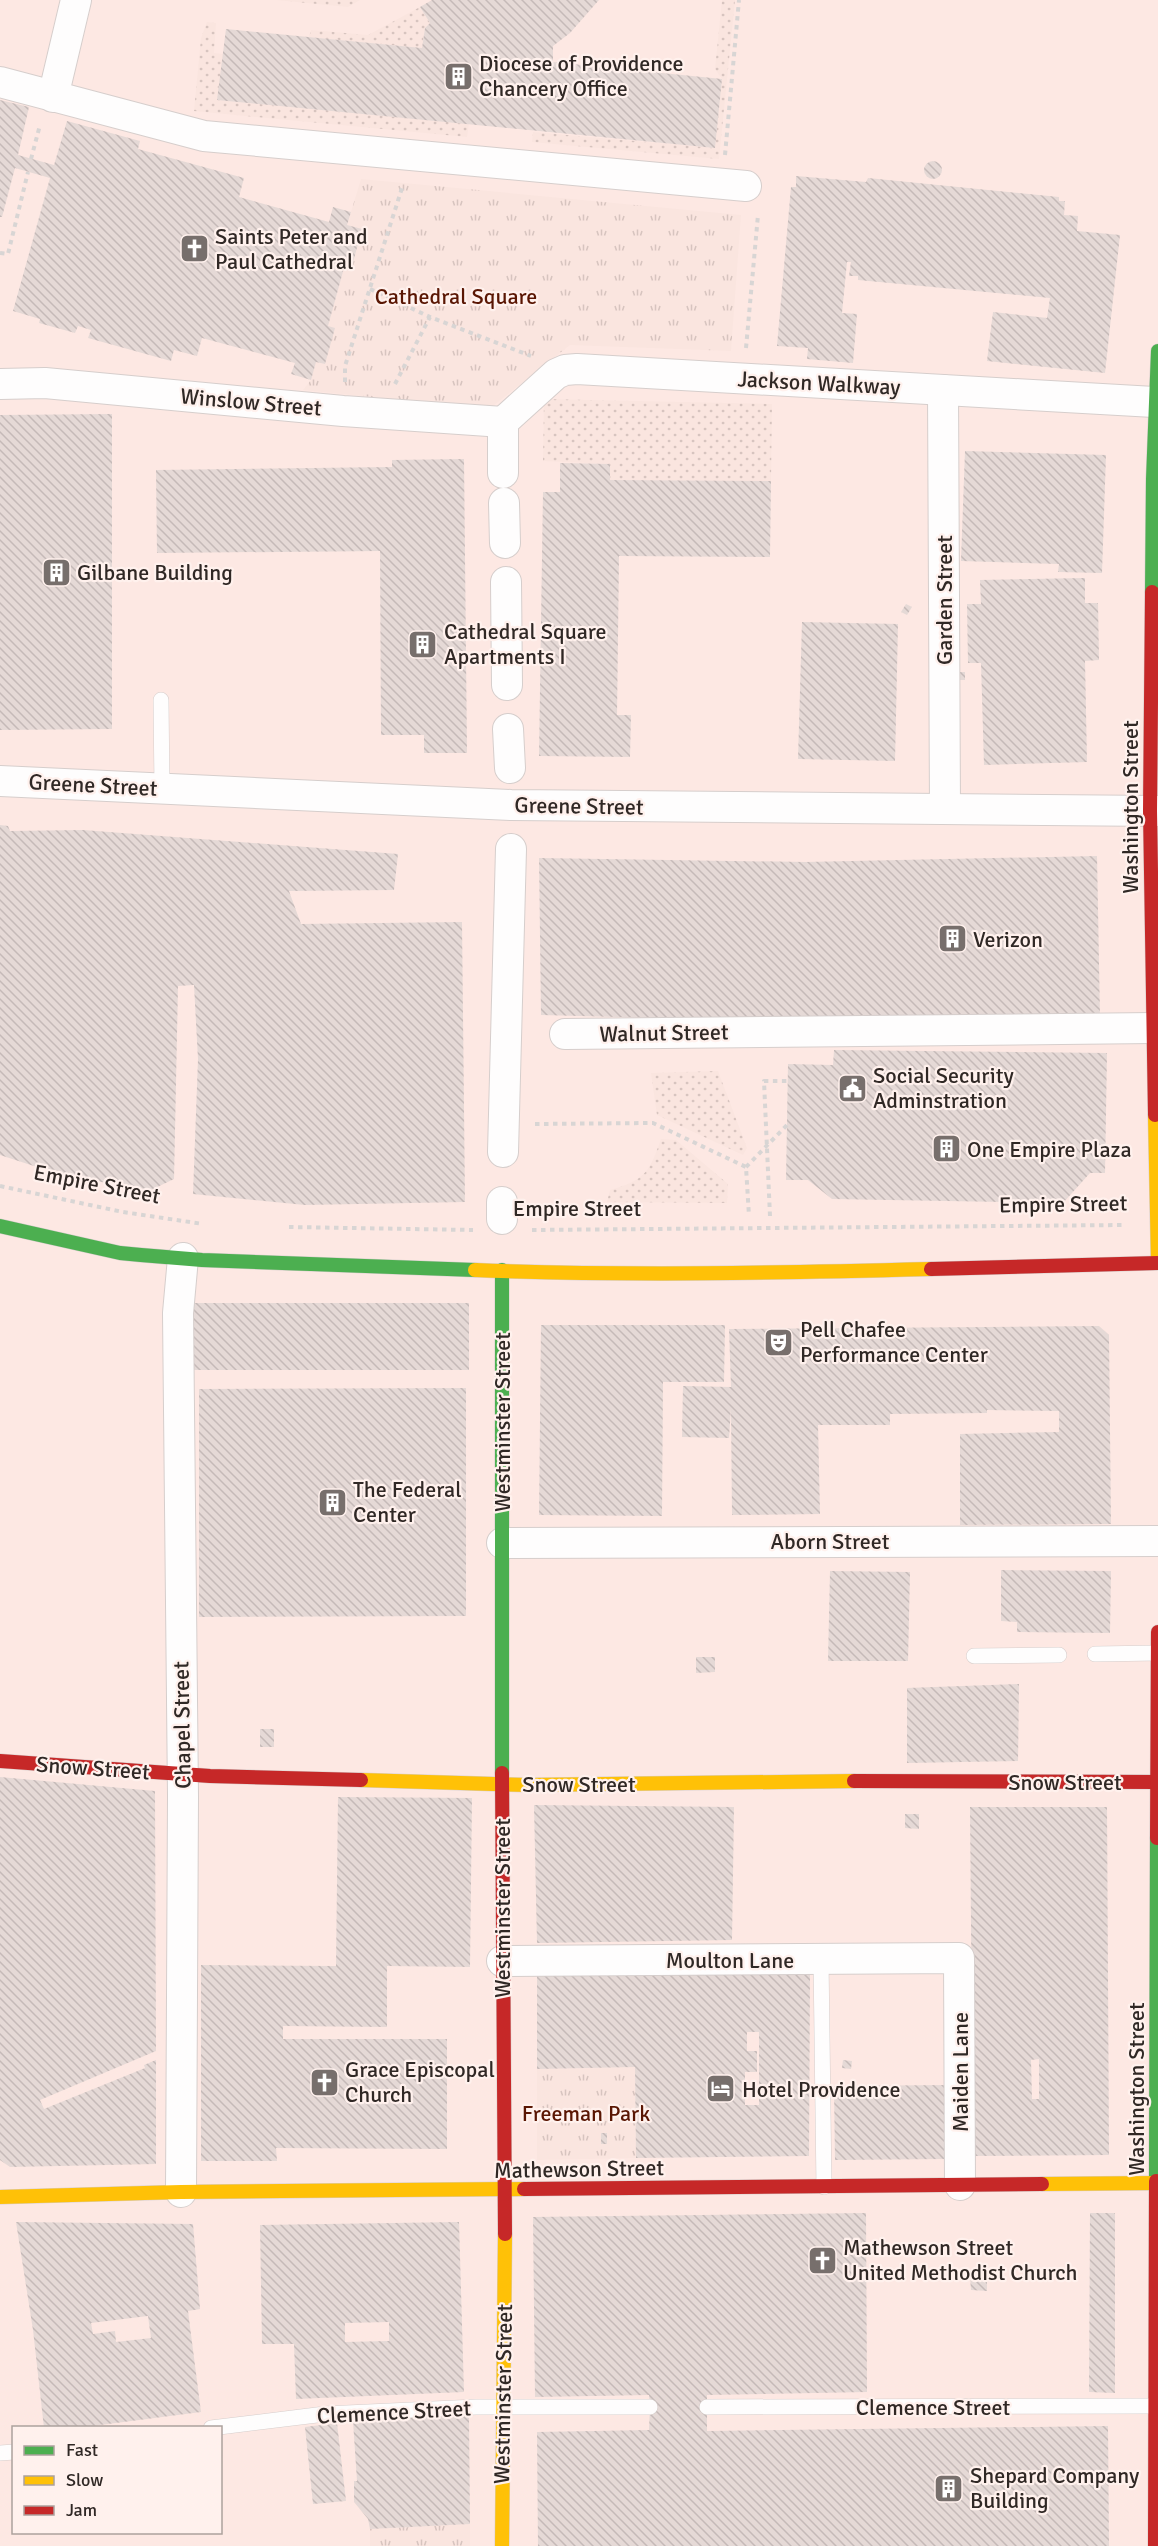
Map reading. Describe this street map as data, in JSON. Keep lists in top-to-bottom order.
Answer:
{
  "streets": {
    "street": [
      "Jackson Walkway",
      "Winslow Street",
      "Garden Street",
      "Greene Street",
      "Washington Street",
      "Walnut Street",
      "Westminster Street",
      "Aborn Street",
      "Chapel Street",
      "Snow Street",
      "Moulton Lane",
      "Maiden Lane",
      "Mathewson Street"
    ],
    "lane": ["Clemence Street"],
    "path": ["Empire Street"]
  },
  "crossings": [
    ["Jackson Walkway", "Garden Street"],
    ["Jackson Walkway", "Washington Street"],
    ["Garden Street", "Greene Street"],
    ["Greene Street", "Washington Street"],
    ["Washington Street", "Walnut Street"],
    ["Washington Street", "Empire Street"],
    ["Washington Street", "Snow Street"],
    ["Washington Street", "Mathewson Street"],
    ["Washington Street", "Clemence Street"],
    ["Westminster Street", "Aborn Street"],
    ["Westminster Street", "Snow Street"],
    ["Westminster Street", "Moulton Lane"],
    ["Westminster Street", "Mathewson Street"],
    ["Westminster Street", "Clemence Street"],
    ["Chapel Street", "Snow Street"],
    ["Chapel Street", "Mathewson Street"],
    ["Moulton Lane", "Maiden Lane"],
    ["Maiden Lane", "Mathewson Street"]
  ],
  "parks": ["Cathedral Square", "Freeman Park"],
  "places": {
    "building": [
      "Diocese of Providence Chancery Office",
      "Gilbane Building",
      "Cathedral Square Apartments I",
      "Verizon",
      "One Empire Plaza",
      "The Federal Center",
      "Shepard Company Building"
    ],
    "church": ["Saints Peter and Paul Cathedral", "Grace Episcopal Church", "Mathewson Street United Methodist Church"],
    "public building": ["Social Security Adminstration"],
    "theatre": ["Pell Chafee Performance Center"],
    "hotel": ["Hotel Providence"]
  },
  "legend": ["Fast", "Slow", "Jam"]
}
